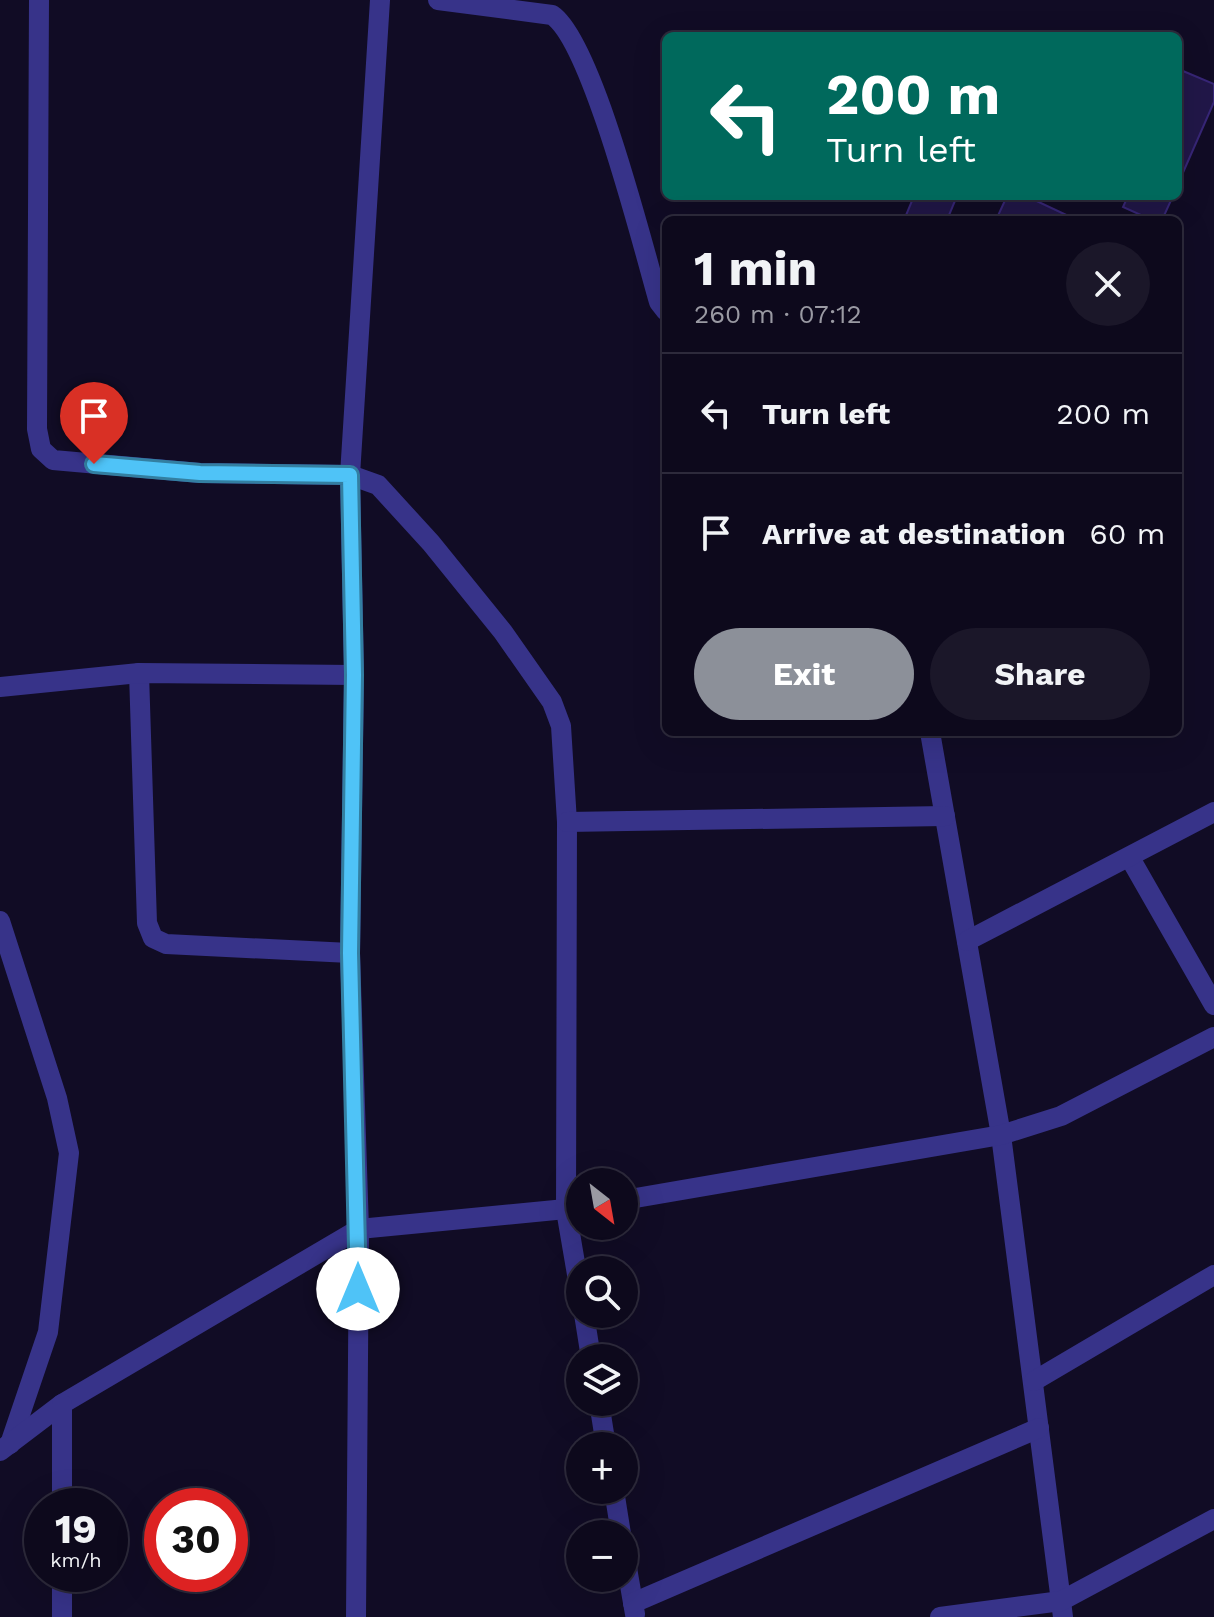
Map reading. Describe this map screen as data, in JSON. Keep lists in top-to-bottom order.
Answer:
{
  "north": "bottom right",
  "page": {
    "turn": ["200 m", "Turn left"],
    "heading": ["1 min", "260 m · 07:12"],
    "list": [
      {
        "name": "Turn left",
        "value": "200 m"
      },
      {
        "name": "Arrive at destination",
        "value": "60 m"
      }
    ],
    "buttons": ["Exit", "Share"],
    "map_buttons": ["+", "−"],
    "speed": "19 km/h",
    "limit": "30"
  }
}
